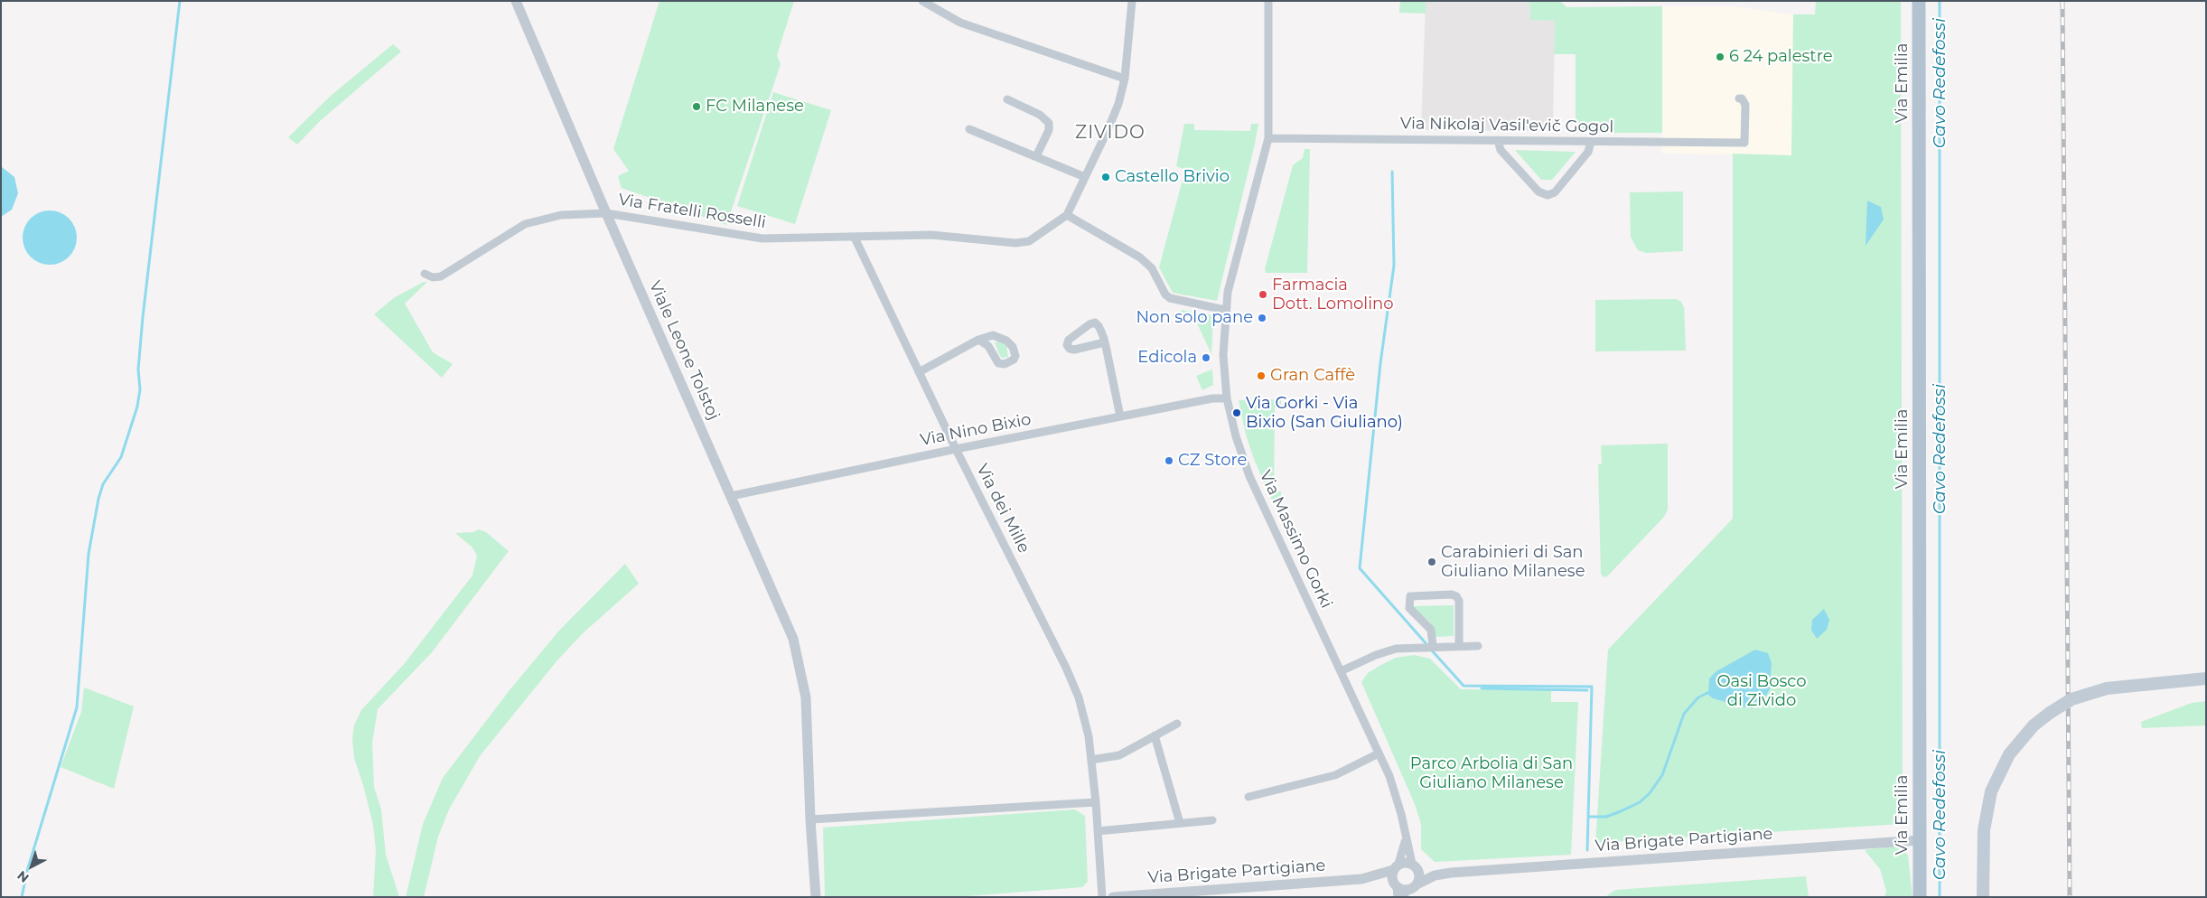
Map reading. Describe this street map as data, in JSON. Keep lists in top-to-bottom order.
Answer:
{
  "streets": {
    "main road": ["Via Emilia"],
    "street": [
      "Via Nikolaj Vasil'evič Gogol",
      "Via Fratelli Rosselli",
      "Viale Leone Tolstoj",
      "Via Nino Bixio",
      "Via dei Mille",
      "Via Massimo Gorki",
      "Via Brigate Partigiane"
    ]
  },
  "crossings": [
    ["Via Emilia", "Via Brigate Partigiane"],
    ["Via Nikolaj Vasil'evič Gogol", "Via Massimo Gorki"],
    ["Via Fratelli Rosselli", "Viale Leone Tolstoj"],
    ["Via Fratelli Rosselli", "Via dei Mille"],
    ["Viale Leone Tolstoj", "Via Nino Bixio"],
    ["Via Nino Bixio", "Via dei Mille"],
    ["Via Nino Bixio", "Via Massimo Gorki"],
    ["Via Massimo Gorki", "Via Brigate Partigiane"]
  ],
  "districts": ["ZIVIDO"],
  "water": ["Cavo Redefossi"],
  "parks": ["Oasi Bosco di Zivido", "Parco Arbolia di San Giuliano Milanese"],
  "places": [
    "6 24 palestre",
    "FC Milanese",
    "Castello Brivio",
    "Farmacia Dott. Lomolino",
    "Non solo pane",
    "Edicola",
    "Gran Caffè",
    "Via Gorki - Via Bixio (San Giuliano)",
    "CZ Store",
    "Carabinieri di San Giuliano Milanese"
  ],
  "north": "bottom left"
}
